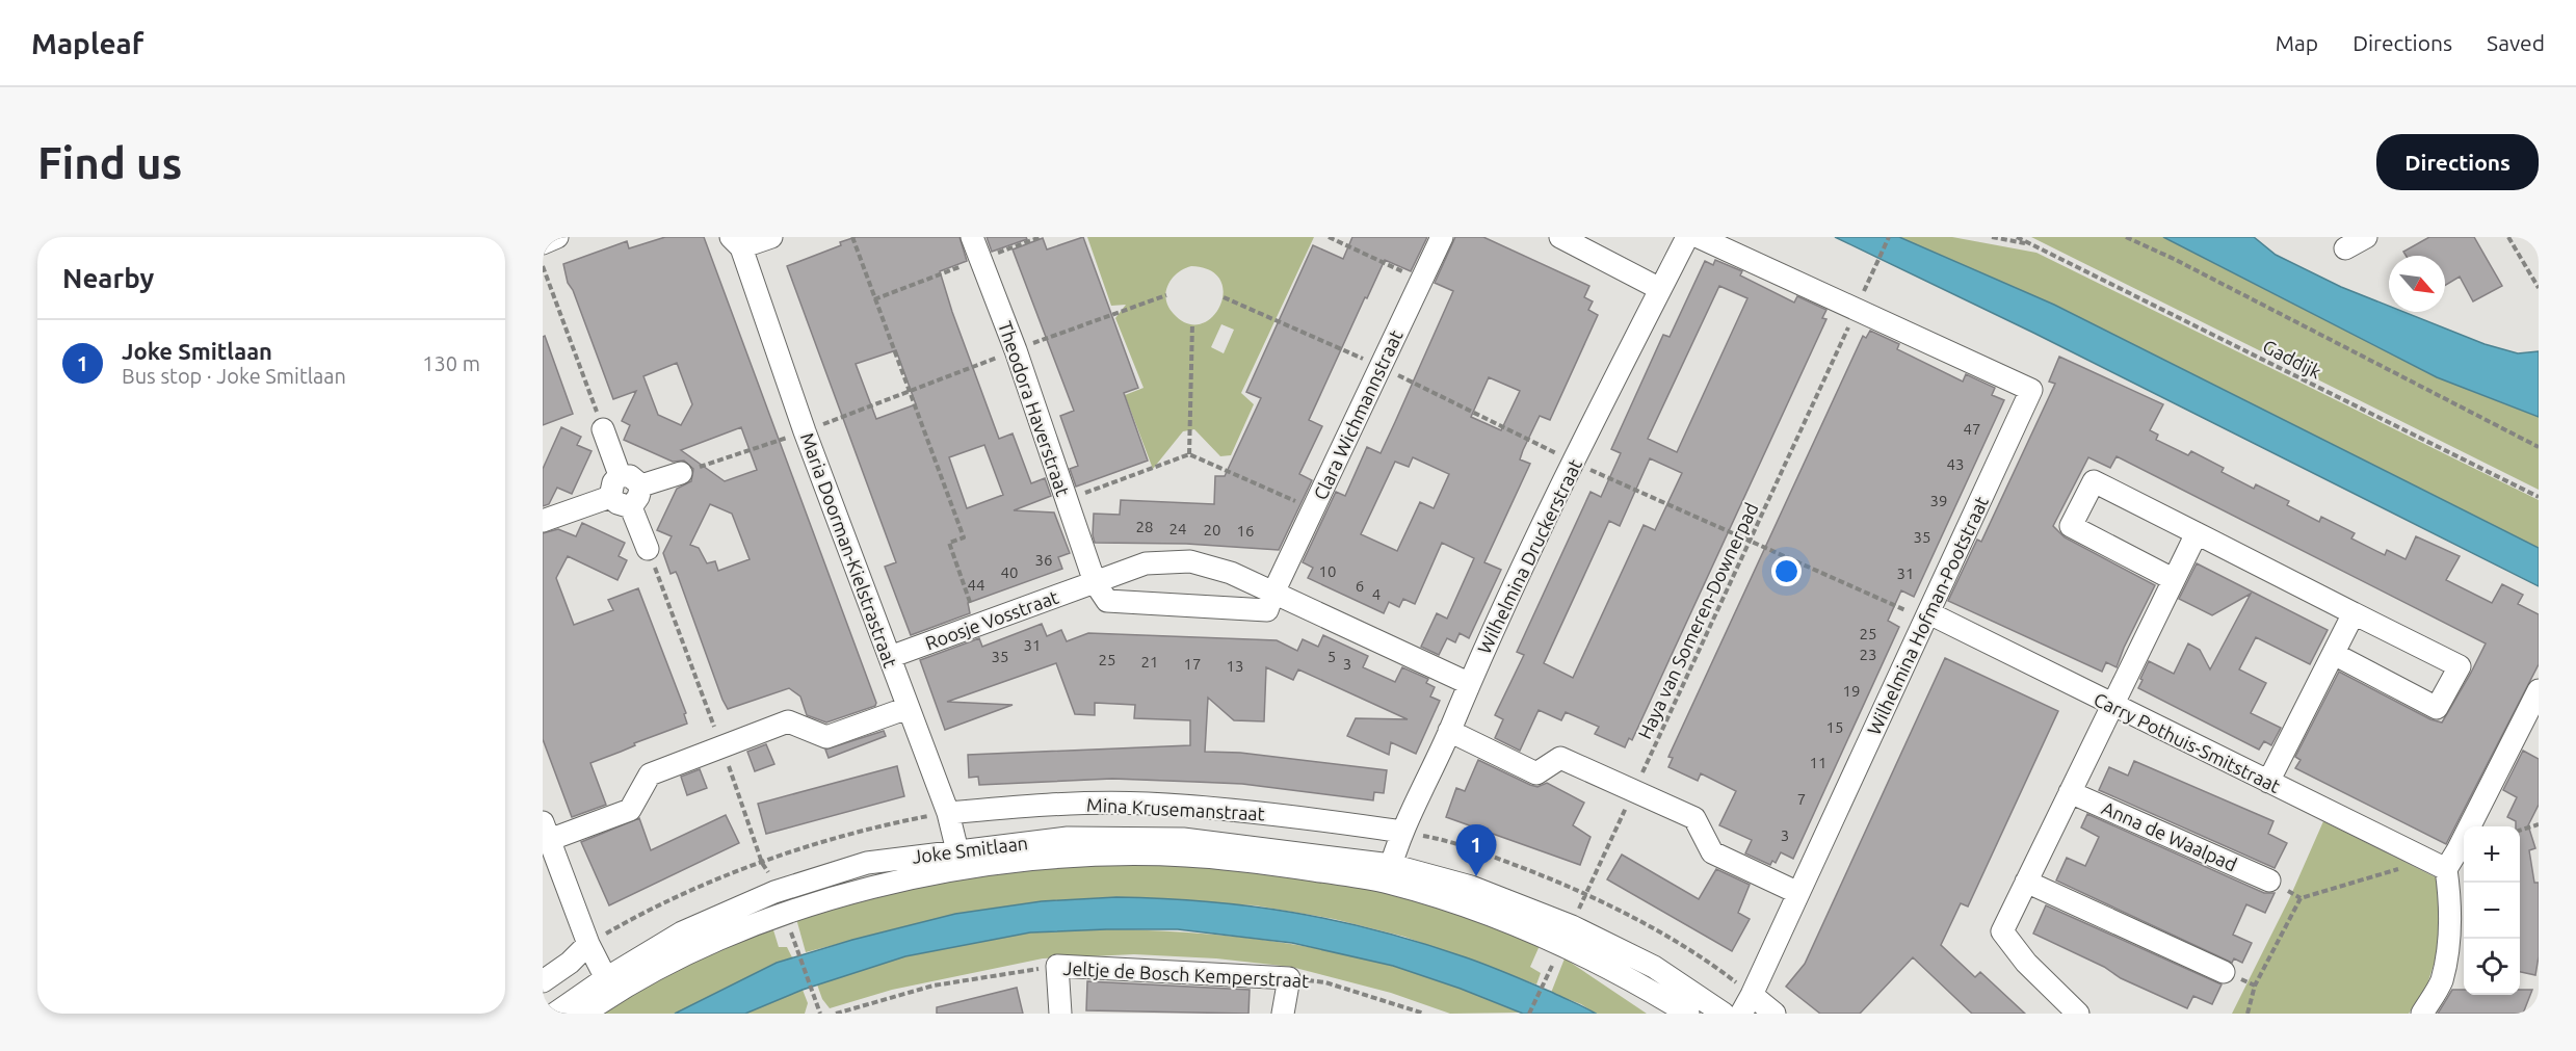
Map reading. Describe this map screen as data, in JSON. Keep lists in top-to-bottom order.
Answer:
{
  "streets": {
    "street": [
      "Theodora Haverstraat",
      "Clara Wichmannstraat",
      "Maria Doorman-Kielstrastraat",
      "Wilhelmina Druckerstraat",
      "Wilhelmina Hofman-Pootstraat",
      "Roosje Vosstraat",
      "Carry Pothuis-Smitstraat",
      "Mina Krusemanstraat",
      "Anna de Waalpad",
      "Joke Smitlaan",
      "Jeltje de Bosch Kemperstraat"
    ],
    "path": ["Gaddijk", "Haya van Someren-Downerpad"]
  },
  "crossings": [
    ["Theodora Haverstraat", "Roosje Vosstraat"],
    ["Clara Wichmannstraat", "Roosje Vosstraat"],
    ["Maria Doorman-Kielstrastraat", "Roosje Vosstraat"],
    ["Maria Doorman-Kielstrastraat", "Mina Krusemanstraat"],
    ["Maria Doorman-Kielstrastraat", "Joke Smitlaan"],
    ["Wilhelmina Druckerstraat", "Roosje Vosstraat"],
    ["Wilhelmina Druckerstraat", "Mina Krusemanstraat"],
    ["Wilhelmina Druckerstraat", "Joke Smitlaan"],
    ["Wilhelmina Hofman-Pootstraat", "Haya van Someren-Downerpad"],
    ["Wilhelmina Hofman-Pootstraat", "Carry Pothuis-Smitstraat"],
    ["Haya van Someren-Downerpad", "Joke Smitlaan"]
  ],
  "house_numbers": [
    "47",
    "43",
    "39",
    "28",
    "24",
    "20",
    "16",
    "35",
    "36",
    "10",
    "40",
    "31",
    "44",
    "6",
    "4",
    "25",
    "31",
    "23",
    "35",
    "5",
    "25",
    "21",
    "17",
    "3",
    "13",
    "19",
    "15",
    "11",
    "7",
    "3"
  ],
  "north": "bottom right",
  "page": {
    "header": "Mapleaf",
    "nav": ["Map", "Directions", "Saved"],
    "buttons": "Directions",
    "title": "Find us",
    "heading": "Nearby",
    "list": [
      {
        "mark": "1",
        "name": "Joke Smitlaan",
        "note": "Bus stop · Joke Smitlaan",
        "value": "130 m"
      }
    ],
    "pins": "1",
    "map_buttons": ["+", "−"]
  }
}
